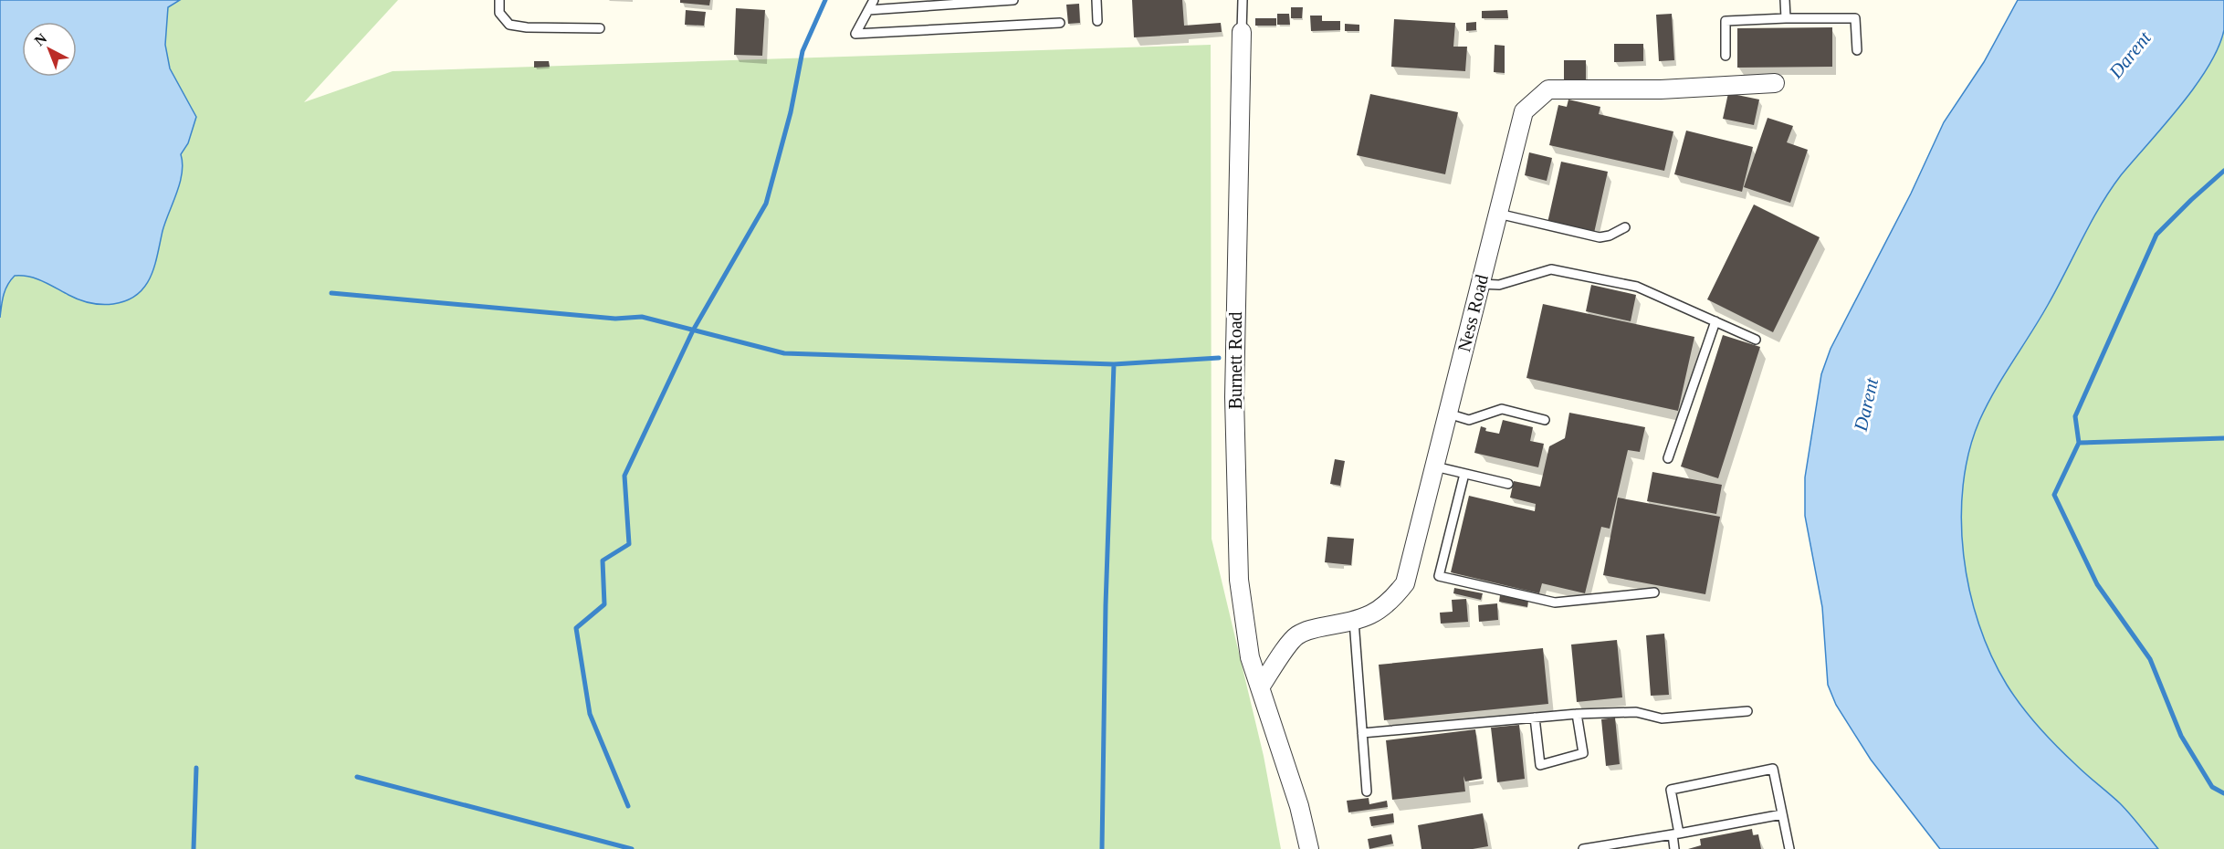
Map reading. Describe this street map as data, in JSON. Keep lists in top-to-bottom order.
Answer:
{
  "streets": {
    "street": ["Ness Road", "Burnett Road"]
  },
  "crossings": [
    ["Ness Road", "Burnett Road"]
  ],
  "water": ["Darent"],
  "north": "top left"
}
